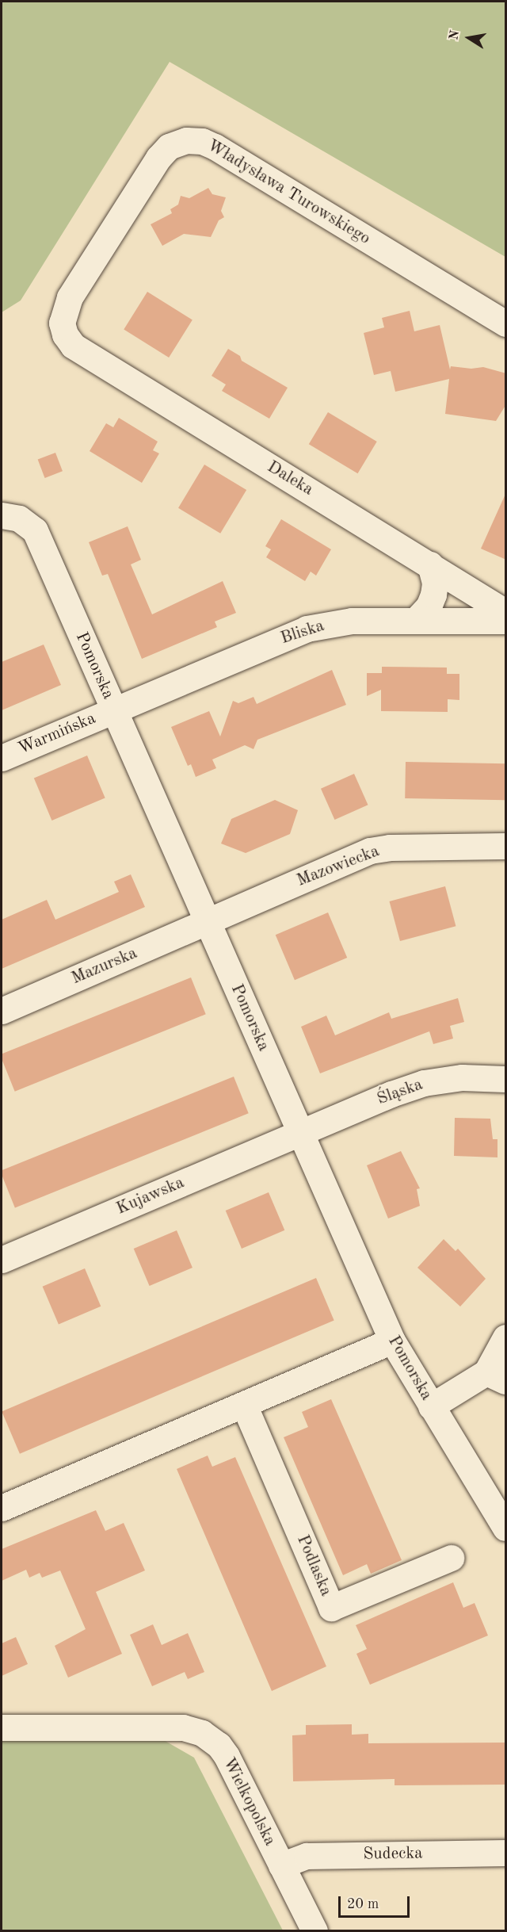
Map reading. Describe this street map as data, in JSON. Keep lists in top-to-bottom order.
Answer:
{
  "streets": {
    "street": [
      "Władysława Turowskiego",
      "Daleka",
      "Bliska",
      "Pomorska",
      "Warmińska",
      "Mazowiecka",
      "Mazurska",
      "Śląska",
      "Kujawska",
      "Podlaska",
      "Wielkopolska",
      "Sudecka"
    ]
  },
  "crossings": [
    ["Władysława Turowskiego", "Daleka"],
    ["Bliska", "Pomorska"],
    ["Bliska", "Warmińska"],
    ["Pomorska", "Warmińska"],
    ["Pomorska", "Mazowiecka"],
    ["Pomorska", "Mazurska"],
    ["Pomorska", "Śląska"],
    ["Pomorska", "Kujawska"],
    ["Mazowiecka", "Mazurska"],
    ["Śląska", "Kujawska"],
    ["Wielkopolska", "Sudecka"]
  ],
  "scale_bar": "20 m",
  "north": "left"
}
